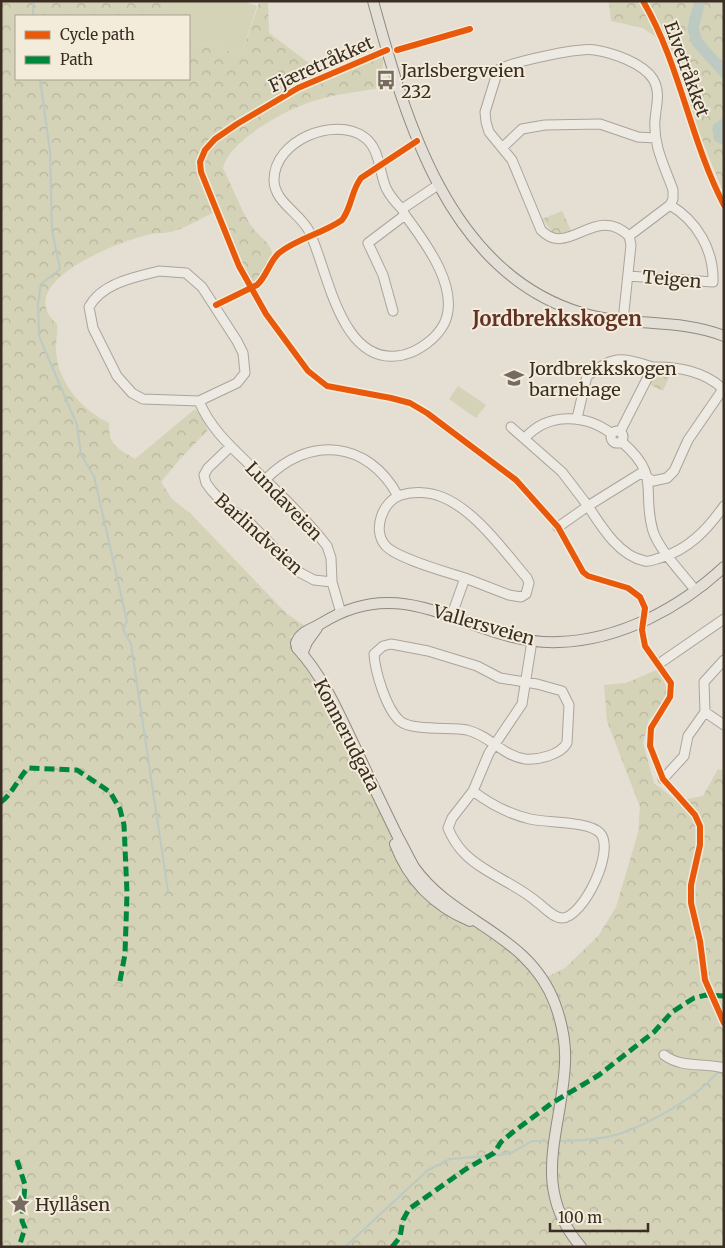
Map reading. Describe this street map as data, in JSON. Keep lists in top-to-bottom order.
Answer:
{
  "streets": {
    "main road": ["Vallersveien", "Konnerudgata"],
    "street": ["Teigen", "Lundaveien", "Barlindveien"],
    "cycle path": ["Fjæretråkket", "Elvetråkket"]
  },
  "crossings": [
    ["Lundaveien", "Barlindveien"],
    ["Lundaveien", "Vallersveien"],
    ["Vallersveien", "Konnerudgata"]
  ],
  "districts": ["Jordbrekkskogen"],
  "places": {
    "bus stop": ["Jarlsbergveien 232"],
    "school or university": ["Jordbrekkskogen barnehage"],
    "place": ["Hyllåsen"]
  },
  "legend": ["Cycle path", "Path"],
  "scale_bar": "100 m"
}
